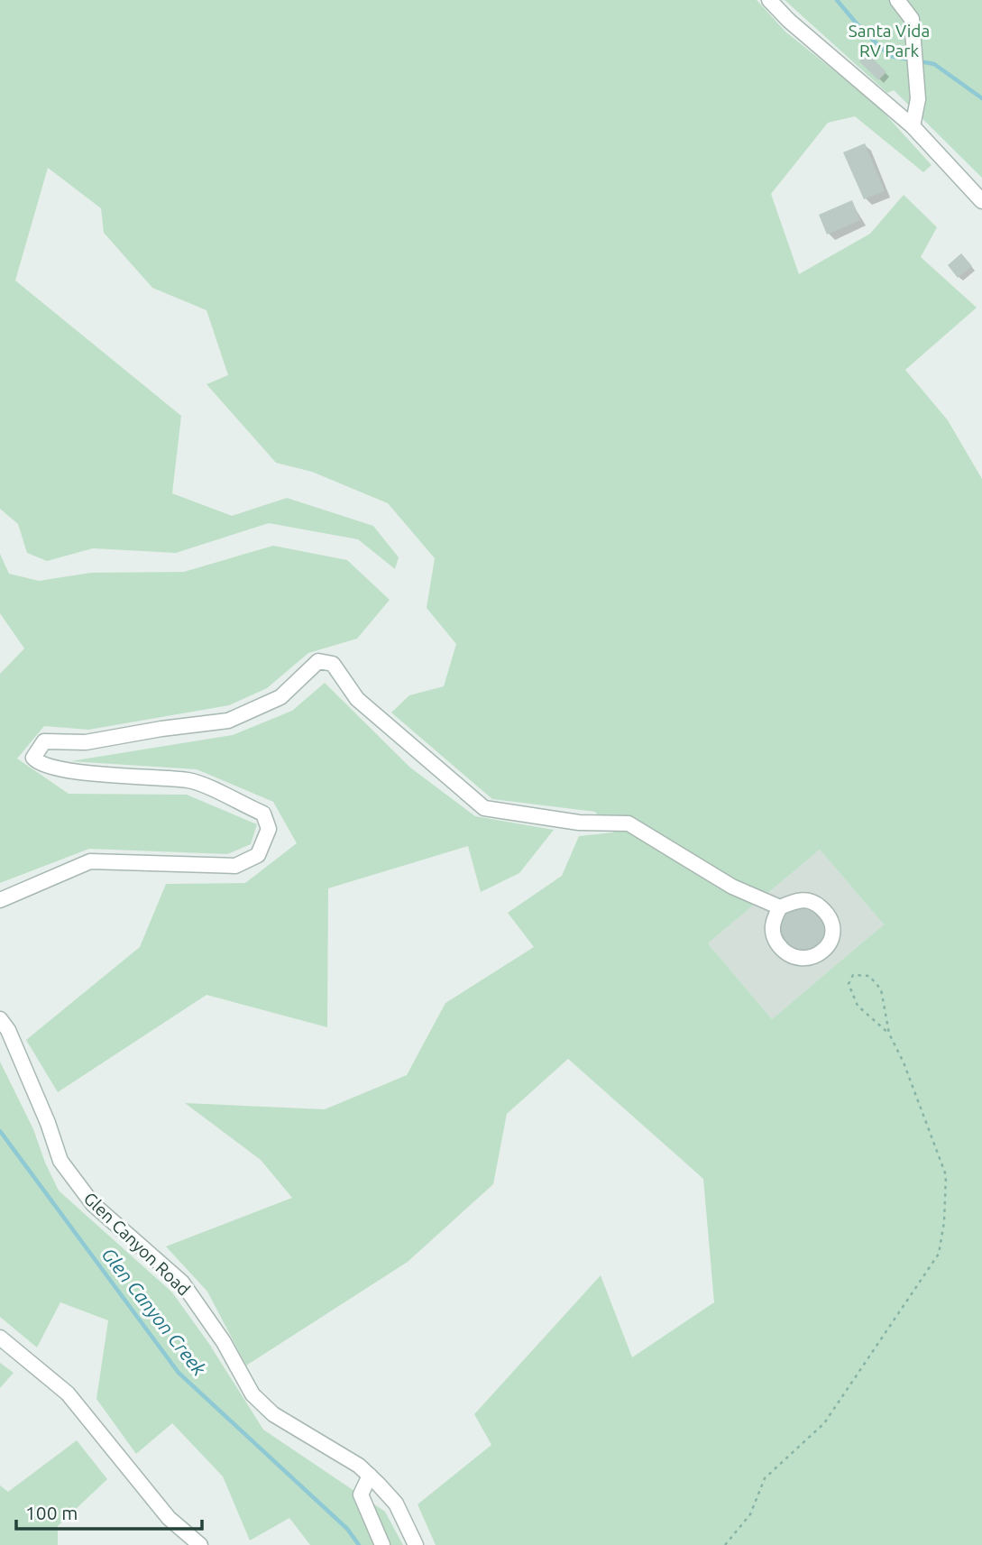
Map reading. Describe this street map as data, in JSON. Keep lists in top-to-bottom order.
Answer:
{
  "streets": {
    "street": ["Glen Canyon Road"]
  },
  "water": ["Glen Canyon Creek"],
  "parks": ["Santa Vida RV Park"],
  "scale_bar": "100 m"
}
